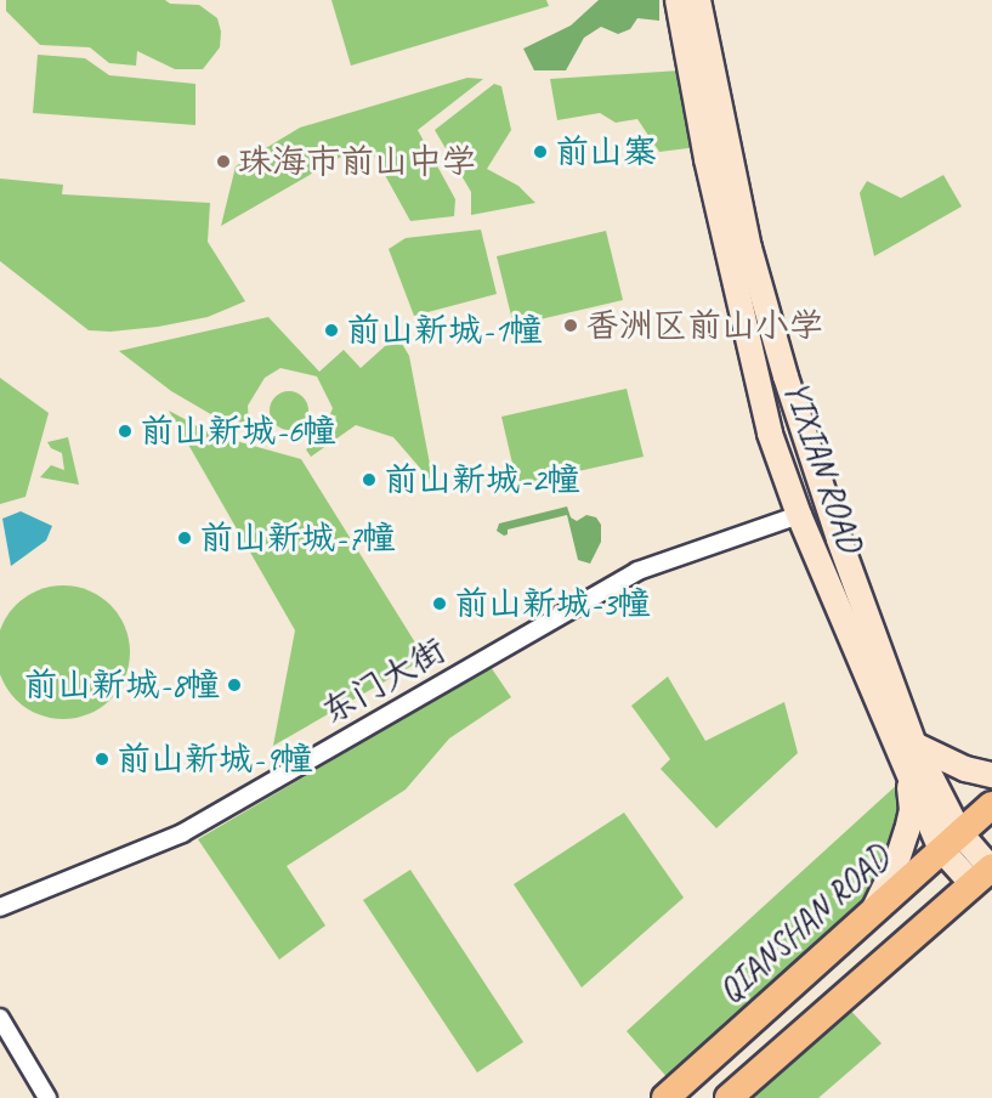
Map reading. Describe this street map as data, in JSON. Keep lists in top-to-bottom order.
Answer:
{
  "streets": {
    "main road": ["YIXIAN ROAD", "QIANSHAN ROAD"],
    "street": ["东门大街"]
  },
  "crossings": [
    ["YIXIAN ROAD", "东门大街"],
    ["YIXIAN ROAD", "QIANSHAN ROAD"]
  ],
  "places": [
    "前山寨",
    "珠海市前山中学",
    "香洲区前山小学",
    "前山新城-1幢",
    "前山新城-6幢",
    "前山新城-2幢",
    "前山新城-7幢",
    "前山新城-3幢",
    "前山新城-8幢",
    "前山新城-9幢"
  ]
}
